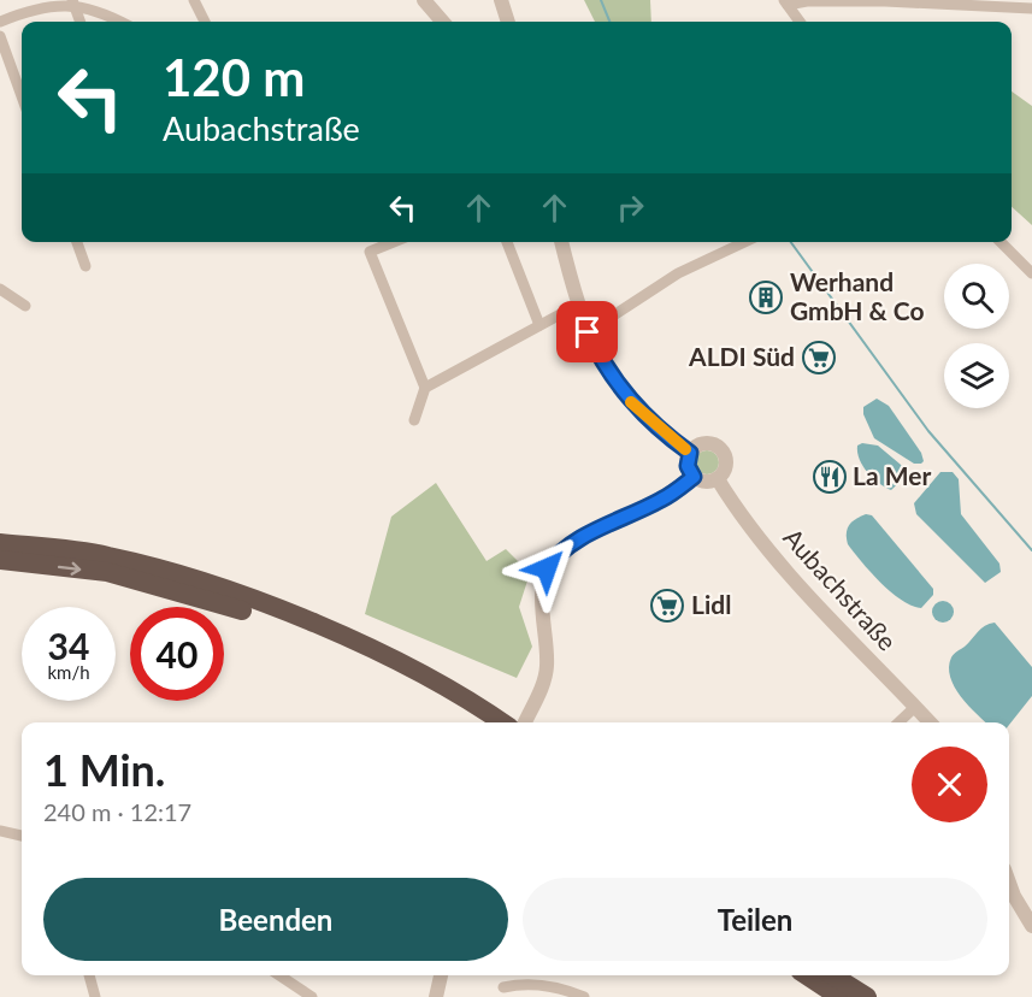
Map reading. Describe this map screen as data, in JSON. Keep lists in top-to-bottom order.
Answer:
{
  "streets": {
    "street": ["Aubachstraße"]
  },
  "places": {
    "building": ["Werhand GmbH & Co"],
    "supermarket": ["ALDI Süd", "Lidl"],
    "restaurant": ["La Mer"]
  },
  "page": {
    "turn": ["120 m", "Aubachstraße"],
    "speed": "34 km/h",
    "limit": "40",
    "heading": ["1 Min.", "240 m · 12:17"],
    "buttons": ["Beenden", "Teilen"]
  }
}
